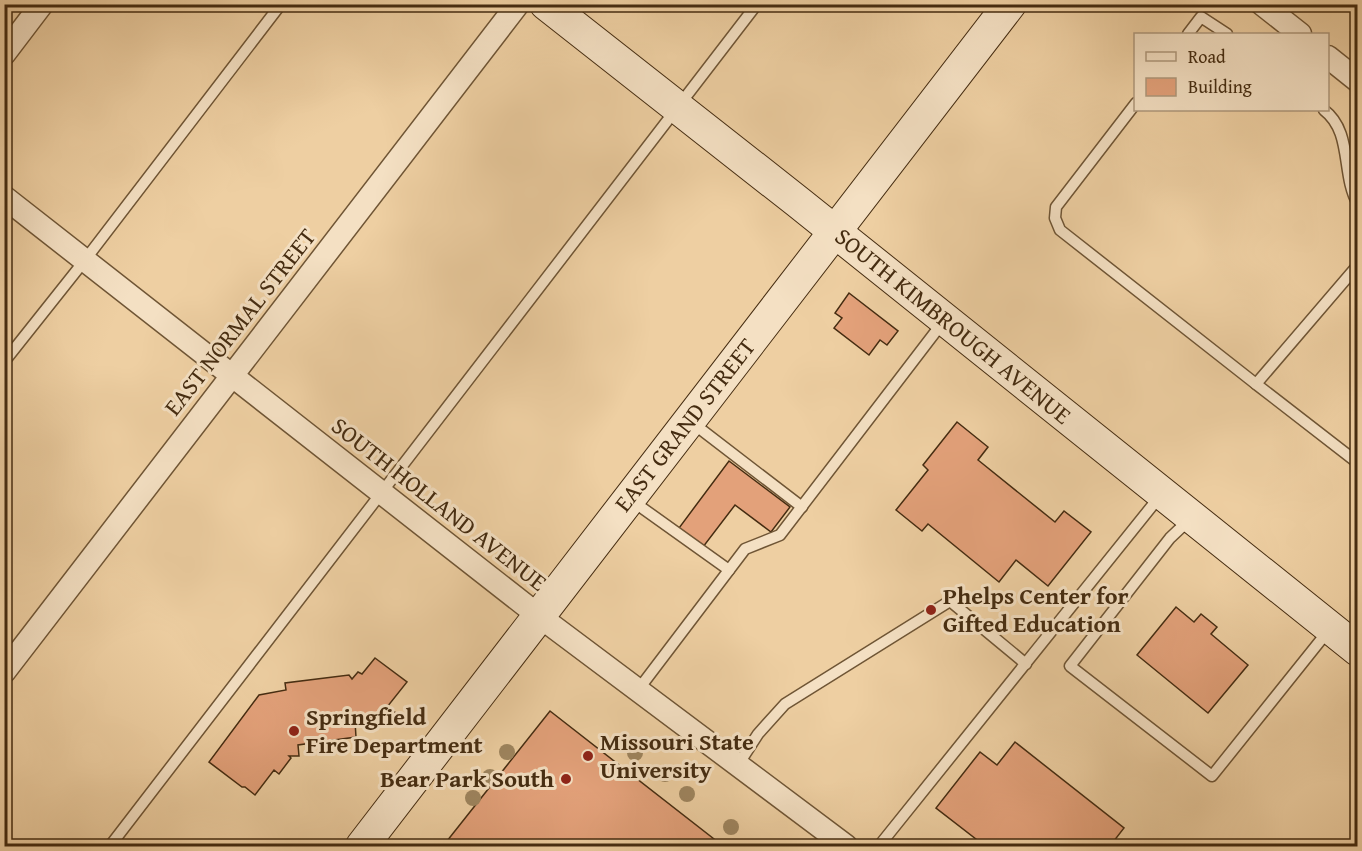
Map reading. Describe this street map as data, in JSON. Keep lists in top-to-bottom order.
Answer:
{
  "streets": {
    "main road": ["SOUTH KIMBROUGH AVENUE", "EAST GRAND STREET"],
    "street": ["EAST NORMAL STREET", "SOUTH HOLLAND AVENUE"]
  },
  "crossings": [
    ["EAST NORMAL STREET", "SOUTH HOLLAND AVENUE"],
    ["SOUTH KIMBROUGH AVENUE", "EAST GRAND STREET"],
    ["EAST GRAND STREET", "SOUTH HOLLAND AVENUE"]
  ],
  "places": [
    "Phelps Center for Gifted Education",
    "Springfield Fire Department",
    "Missouri State University",
    "Bear Park South"
  ],
  "legend": ["Road", "Building"]
}
